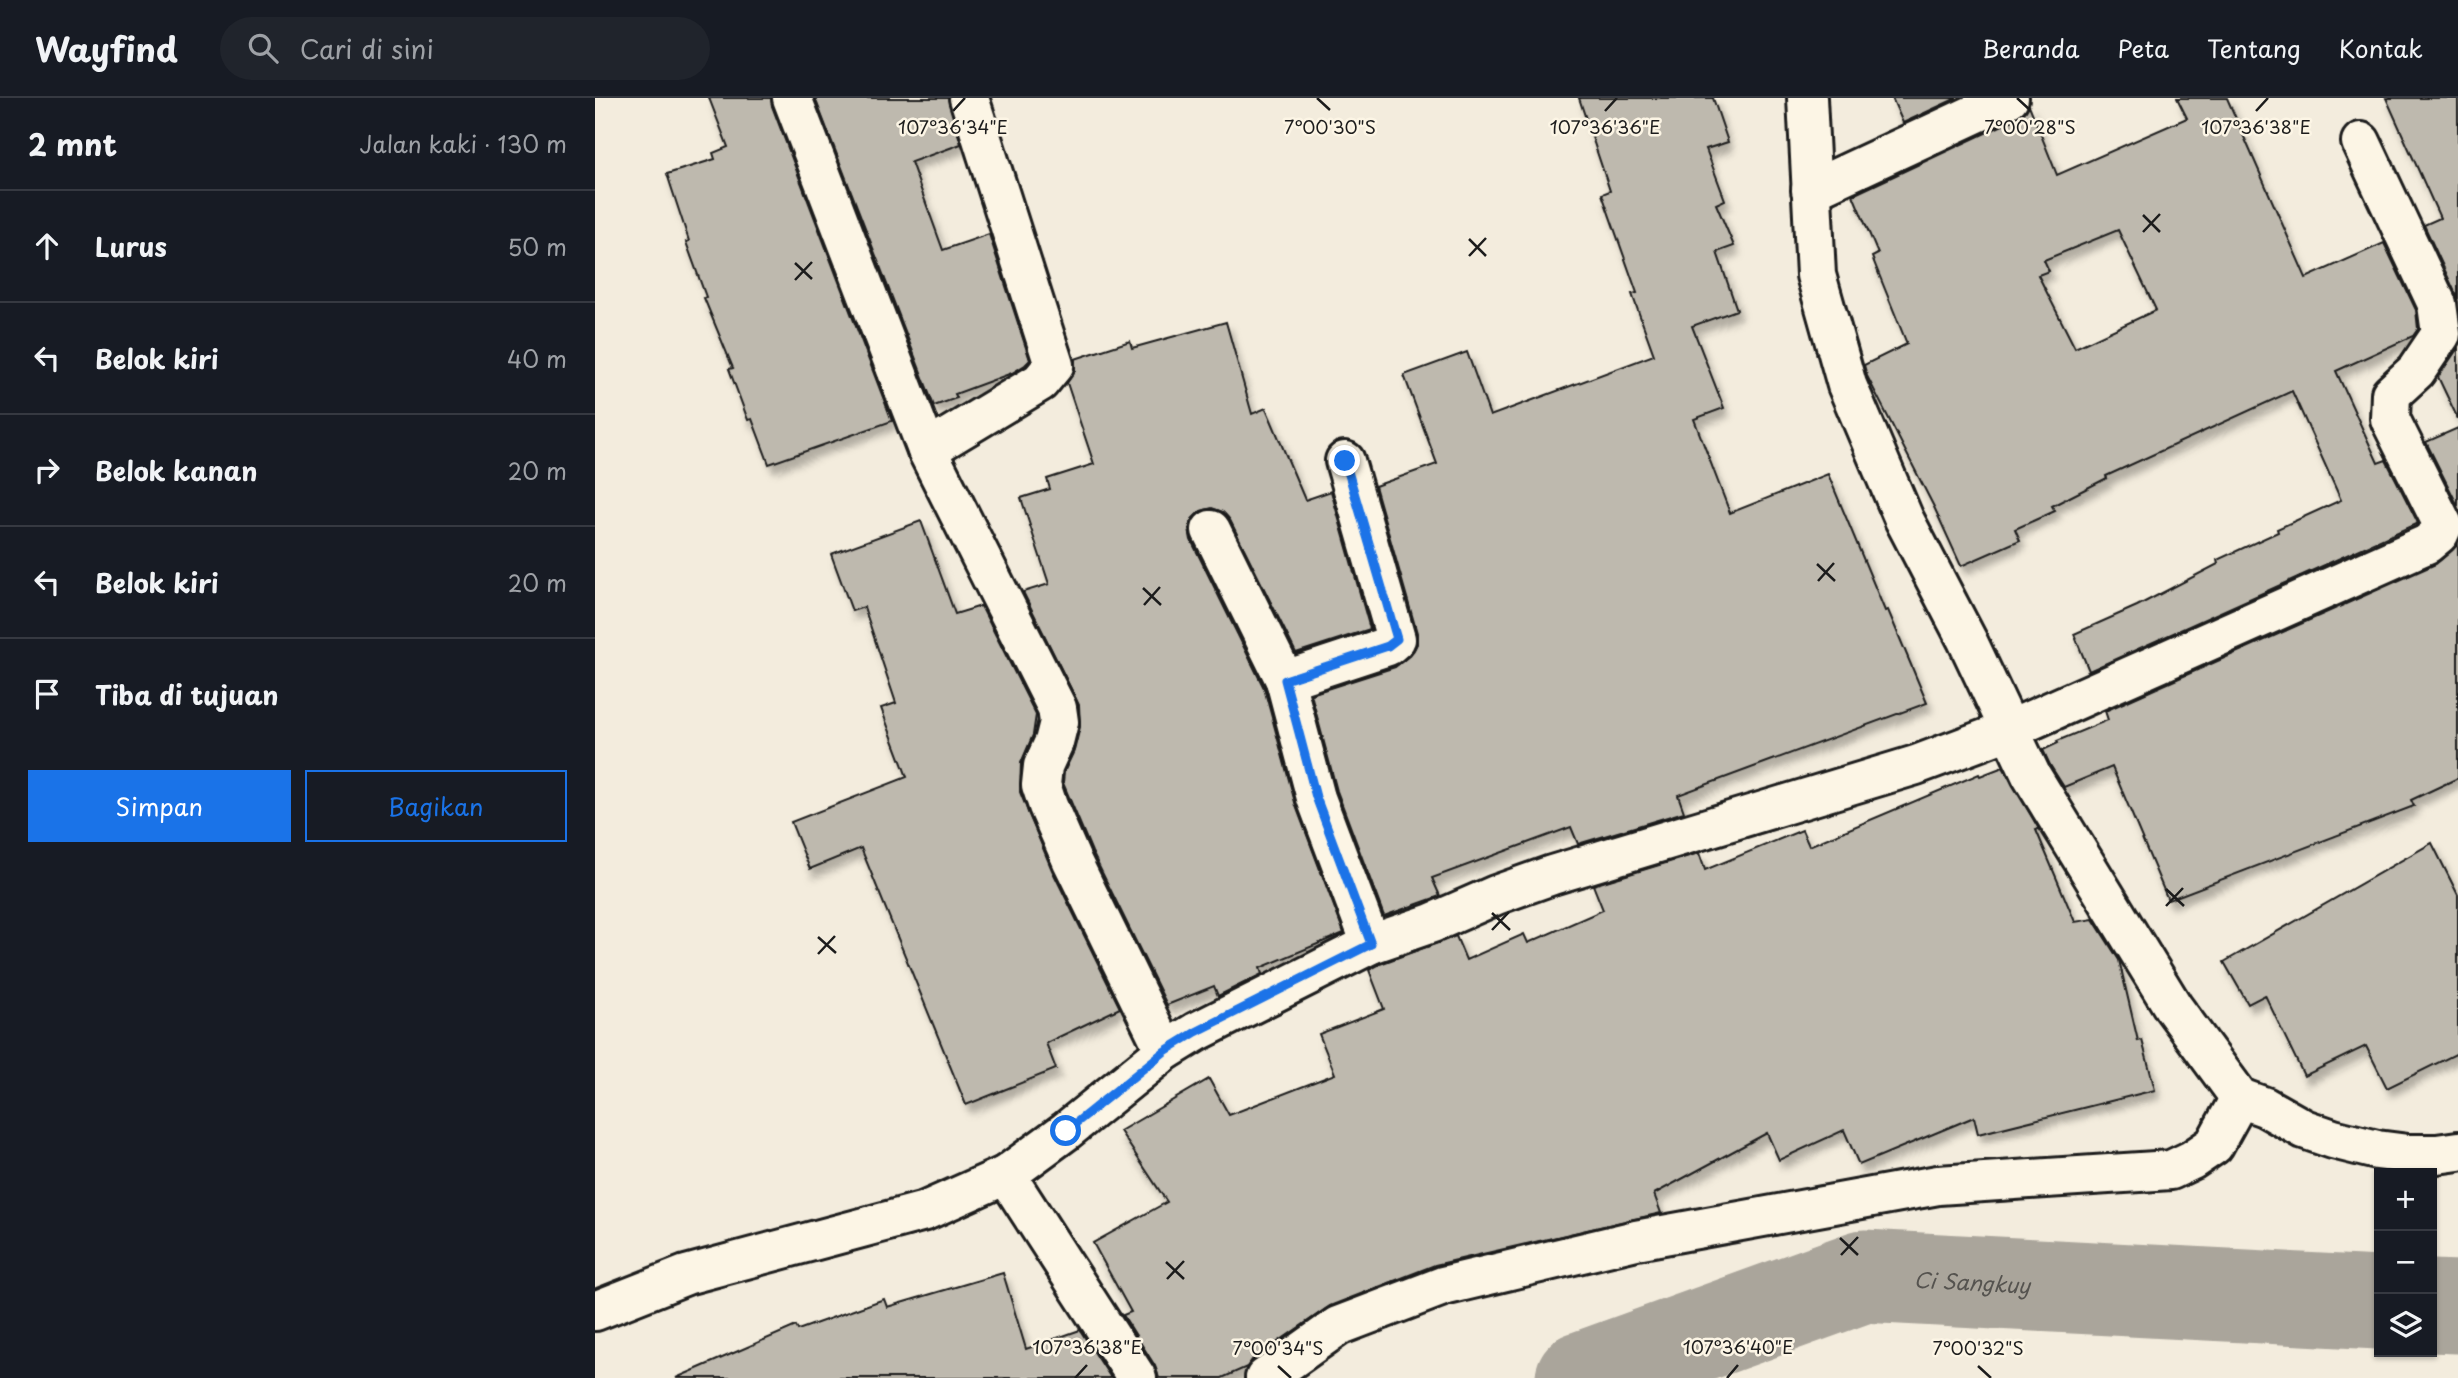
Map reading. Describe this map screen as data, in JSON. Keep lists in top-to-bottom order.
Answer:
{
  "water": ["Ci Sangkuy"],
  "page": {
    "header": "Wayfind",
    "search": "Cari di sini",
    "nav": [
      "Beranda",
      "Peta",
      "Tentang",
      "Kontak"
    ],
    "heading": ["2 mnt", "Jalan kaki · 130 m"],
    "list": [
      ["Lurus", "50 m"],
      ["Belok kiri", "40 m"],
      ["Belok kanan", "20 m"],
      ["Belok kiri", "20 m"],
      "Tiba di tujuan"
    ],
    "buttons": ["Simpan", "Bagikan"],
    "map_buttons": ["+", "−"]
  },
  "coordinates": [
    "7°00'30\"S",
    "7°00'28\"S",
    "107°36'34\"E",
    "107°36'36\"E",
    "107°36'38\"E",
    "107°36'40\"E",
    "7°00'34\"S",
    "7°00'32\"S"
  ]
}
